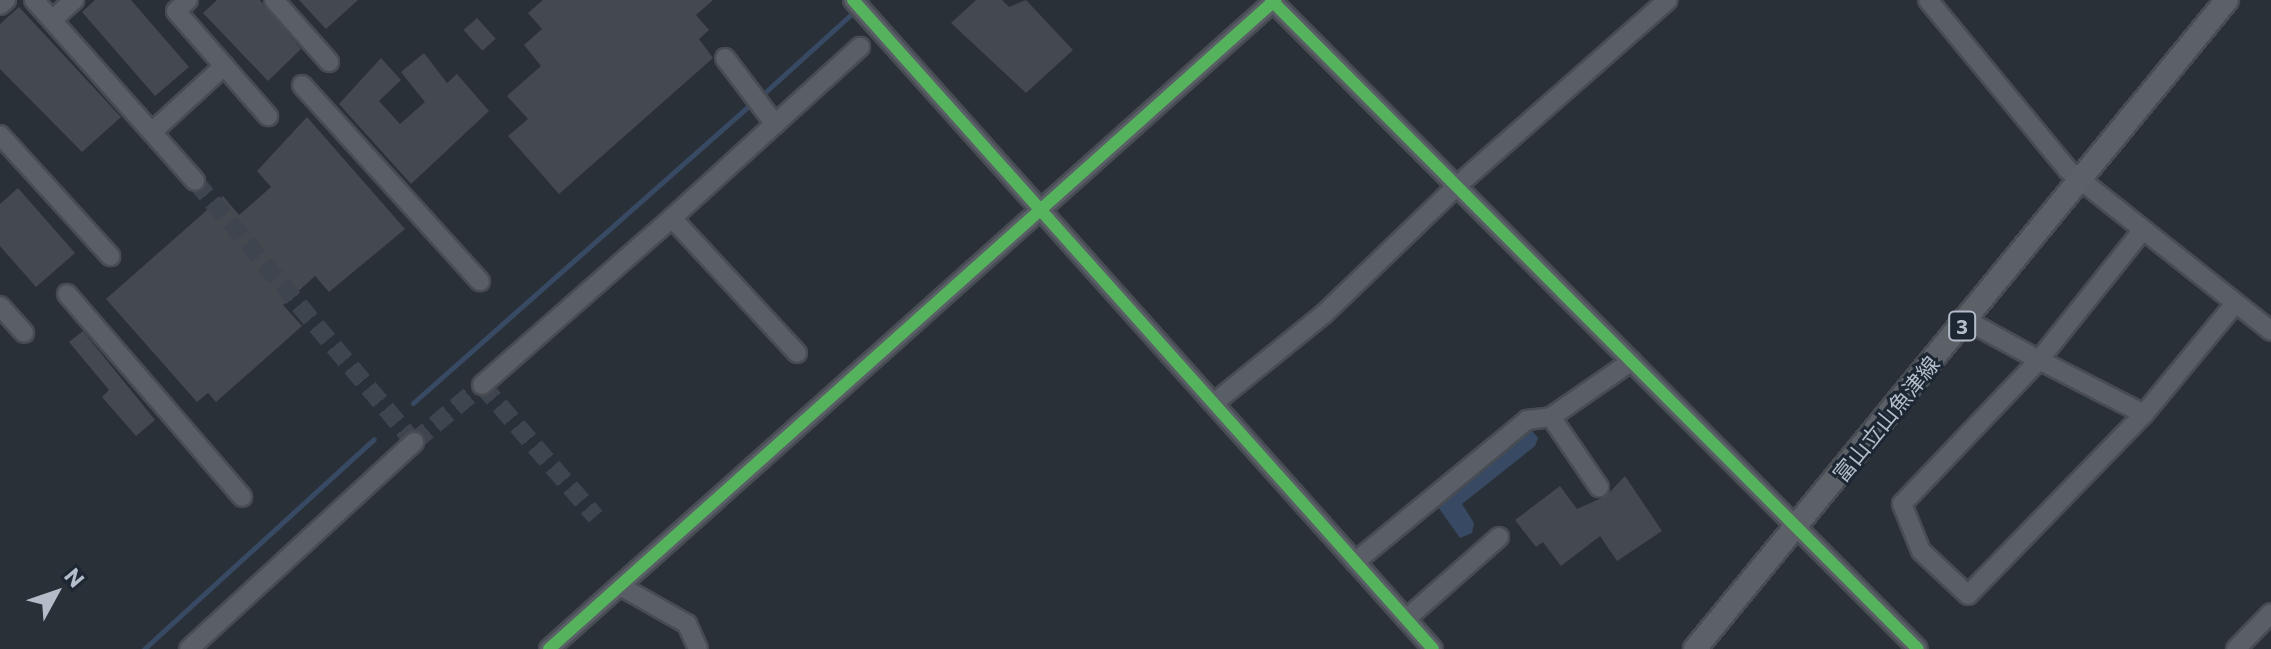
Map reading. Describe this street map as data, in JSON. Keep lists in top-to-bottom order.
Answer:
{
  "streets": {
    "main road": ["3", "富山立山魚津線"]
  },
  "north": "top right"
}
